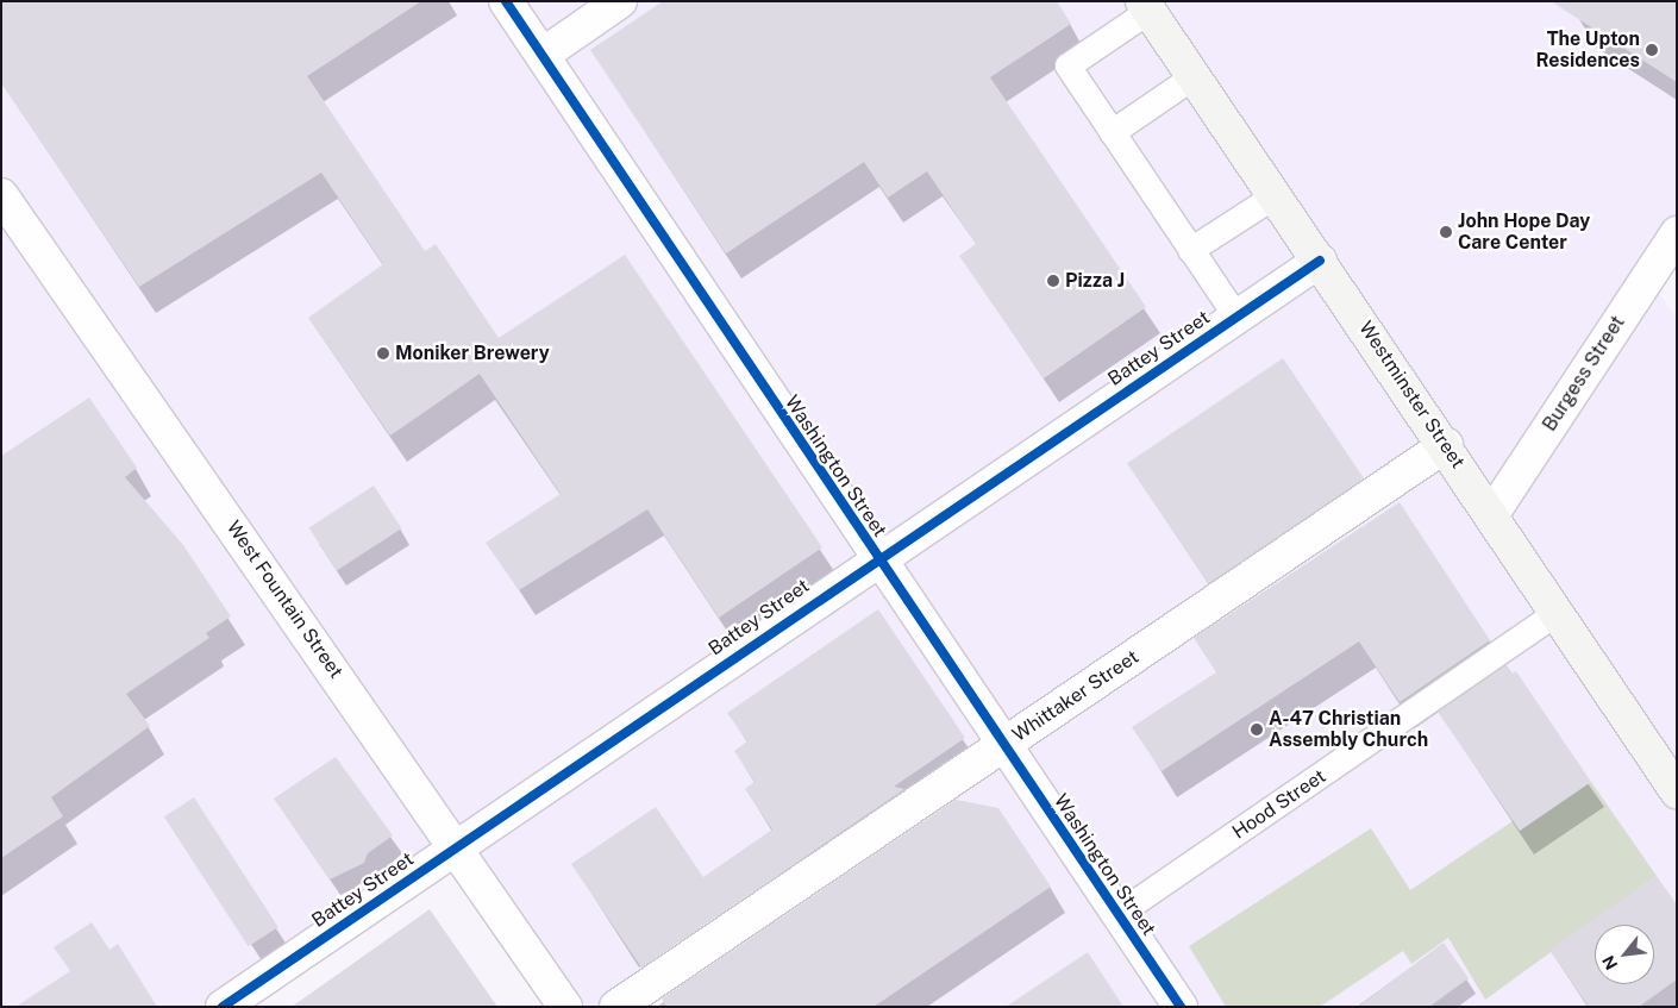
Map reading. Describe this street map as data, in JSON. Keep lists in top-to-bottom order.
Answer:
{
  "streets": {
    "main road": ["Westminster Street"],
    "street": [
      "Battey Street",
      "Burgess Street",
      "Washington Street",
      "West Fountain Street",
      "Whittaker Street"
    ],
    "lane": ["Hood Street"]
  },
  "crossings": [
    ["Battey Street", "Westminster Street"],
    ["Battey Street", "Washington Street"],
    ["Battey Street", "West Fountain Street"],
    ["Burgess Street", "Westminster Street"],
    ["Westminster Street", "Whittaker Street"],
    ["Westminster Street", "Hood Street"],
    ["Washington Street", "Whittaker Street"],
    ["Washington Street", "Hood Street"]
  ],
  "places": [
    "The Upton Residences",
    "John Hope Day Care Center",
    "Pizza J",
    "Moniker Brewery",
    "A-47 Christian Assembly Church"
  ],
  "north": "bottom left"
}
